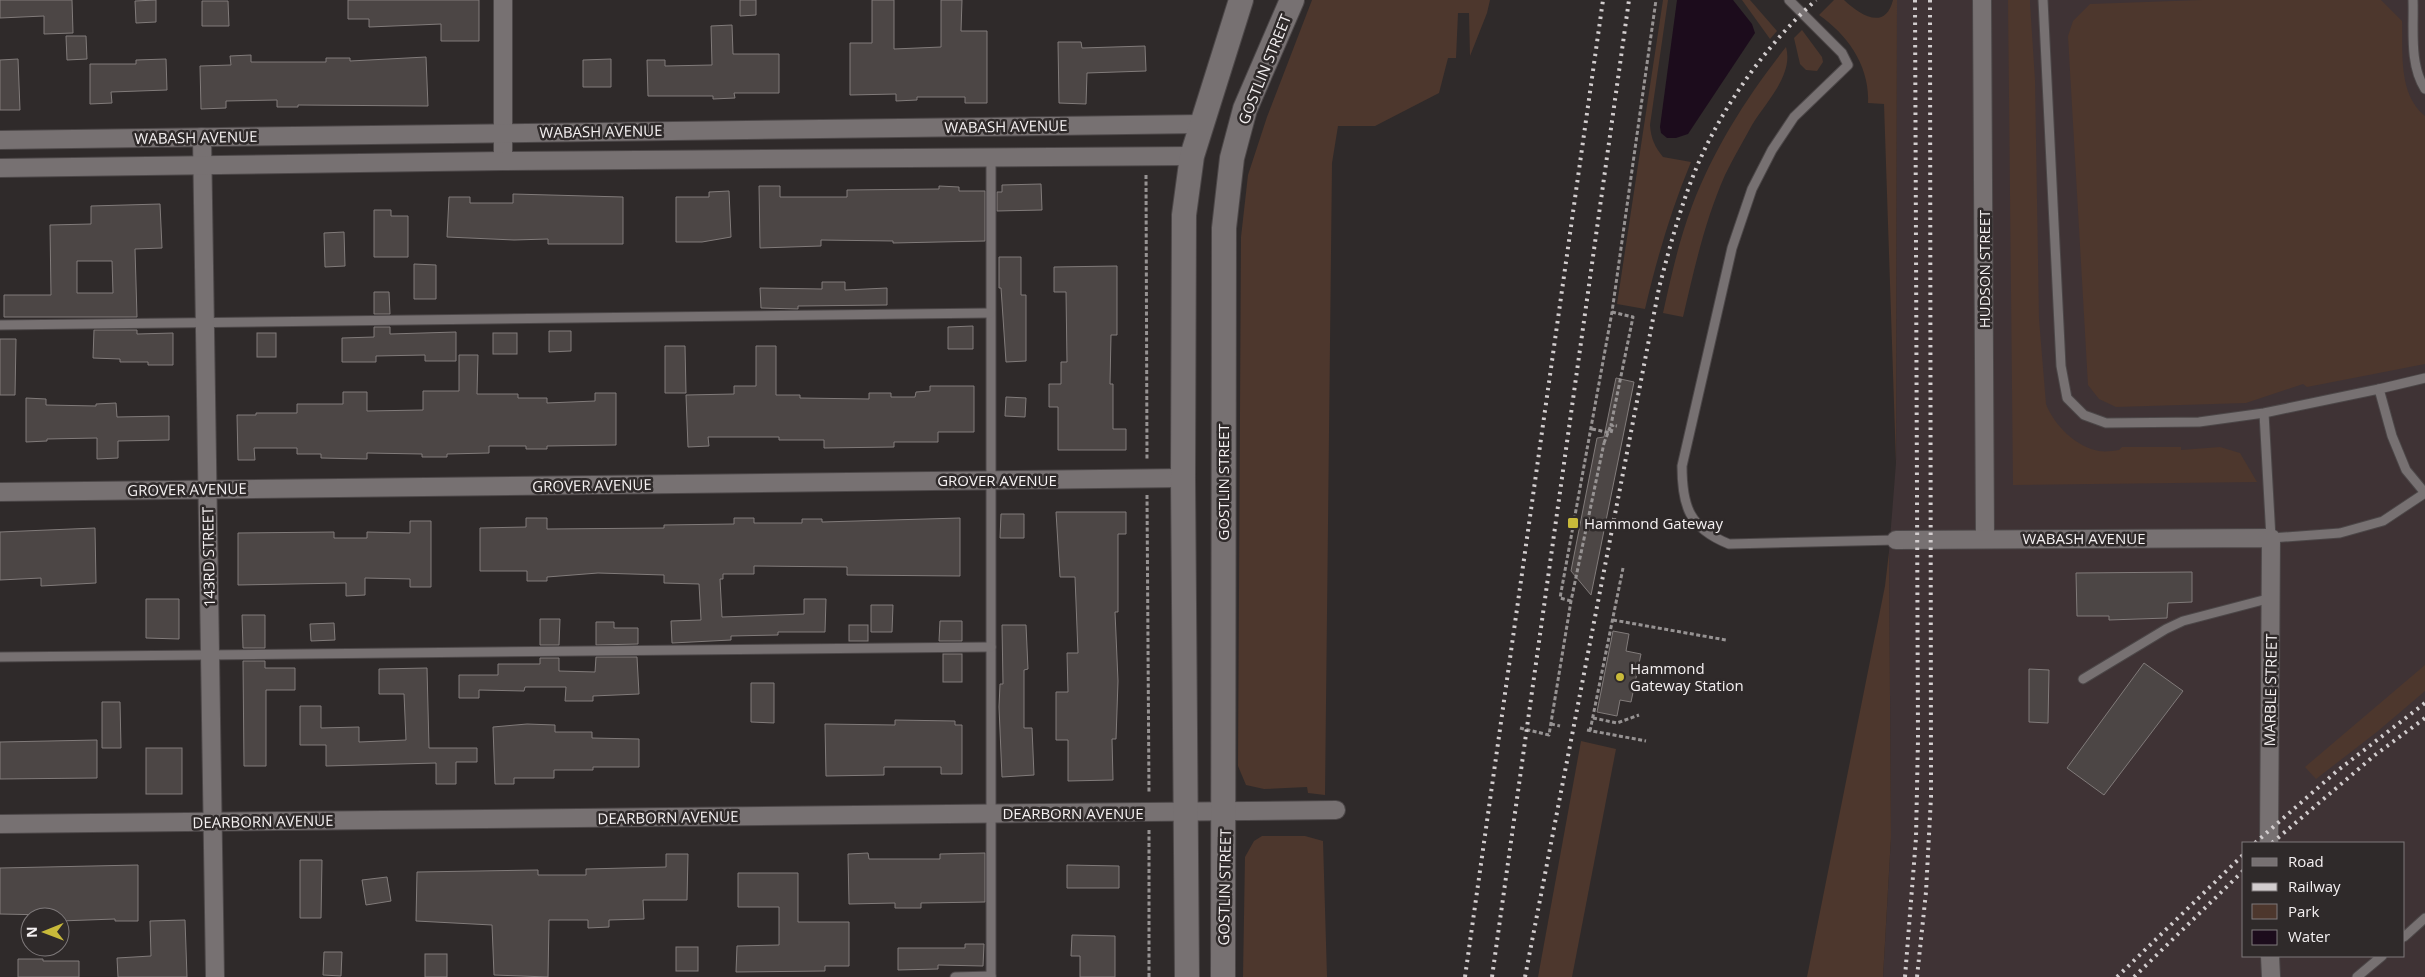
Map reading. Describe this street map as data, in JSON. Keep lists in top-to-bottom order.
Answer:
{
  "streets": {
    "main road": ["GOSTLIN STREET"],
    "street": [
      "WABASH AVENUE",
      "HUDSON STREET",
      "GROVER AVENUE",
      "143RD STREET",
      "MARBLE STREET",
      "DEARBORN AVENUE"
    ]
  },
  "crossings": [
    ["GOSTLIN STREET", "DEARBORN AVENUE"],
    ["WABASH AVENUE", "HUDSON STREET"],
    ["WABASH AVENUE", "143RD STREET"],
    ["WABASH AVENUE", "MARBLE STREET"],
    ["GROVER AVENUE", "143RD STREET"],
    ["143RD STREET", "DEARBORN AVENUE"]
  ],
  "places": {
    "transit": ["Hammond Gateway"],
    "other": ["Hammond Gateway Station"]
  },
  "legend": [
    "Road",
    "Railway",
    "Park",
    "Water"
  ],
  "north": "left"
}
